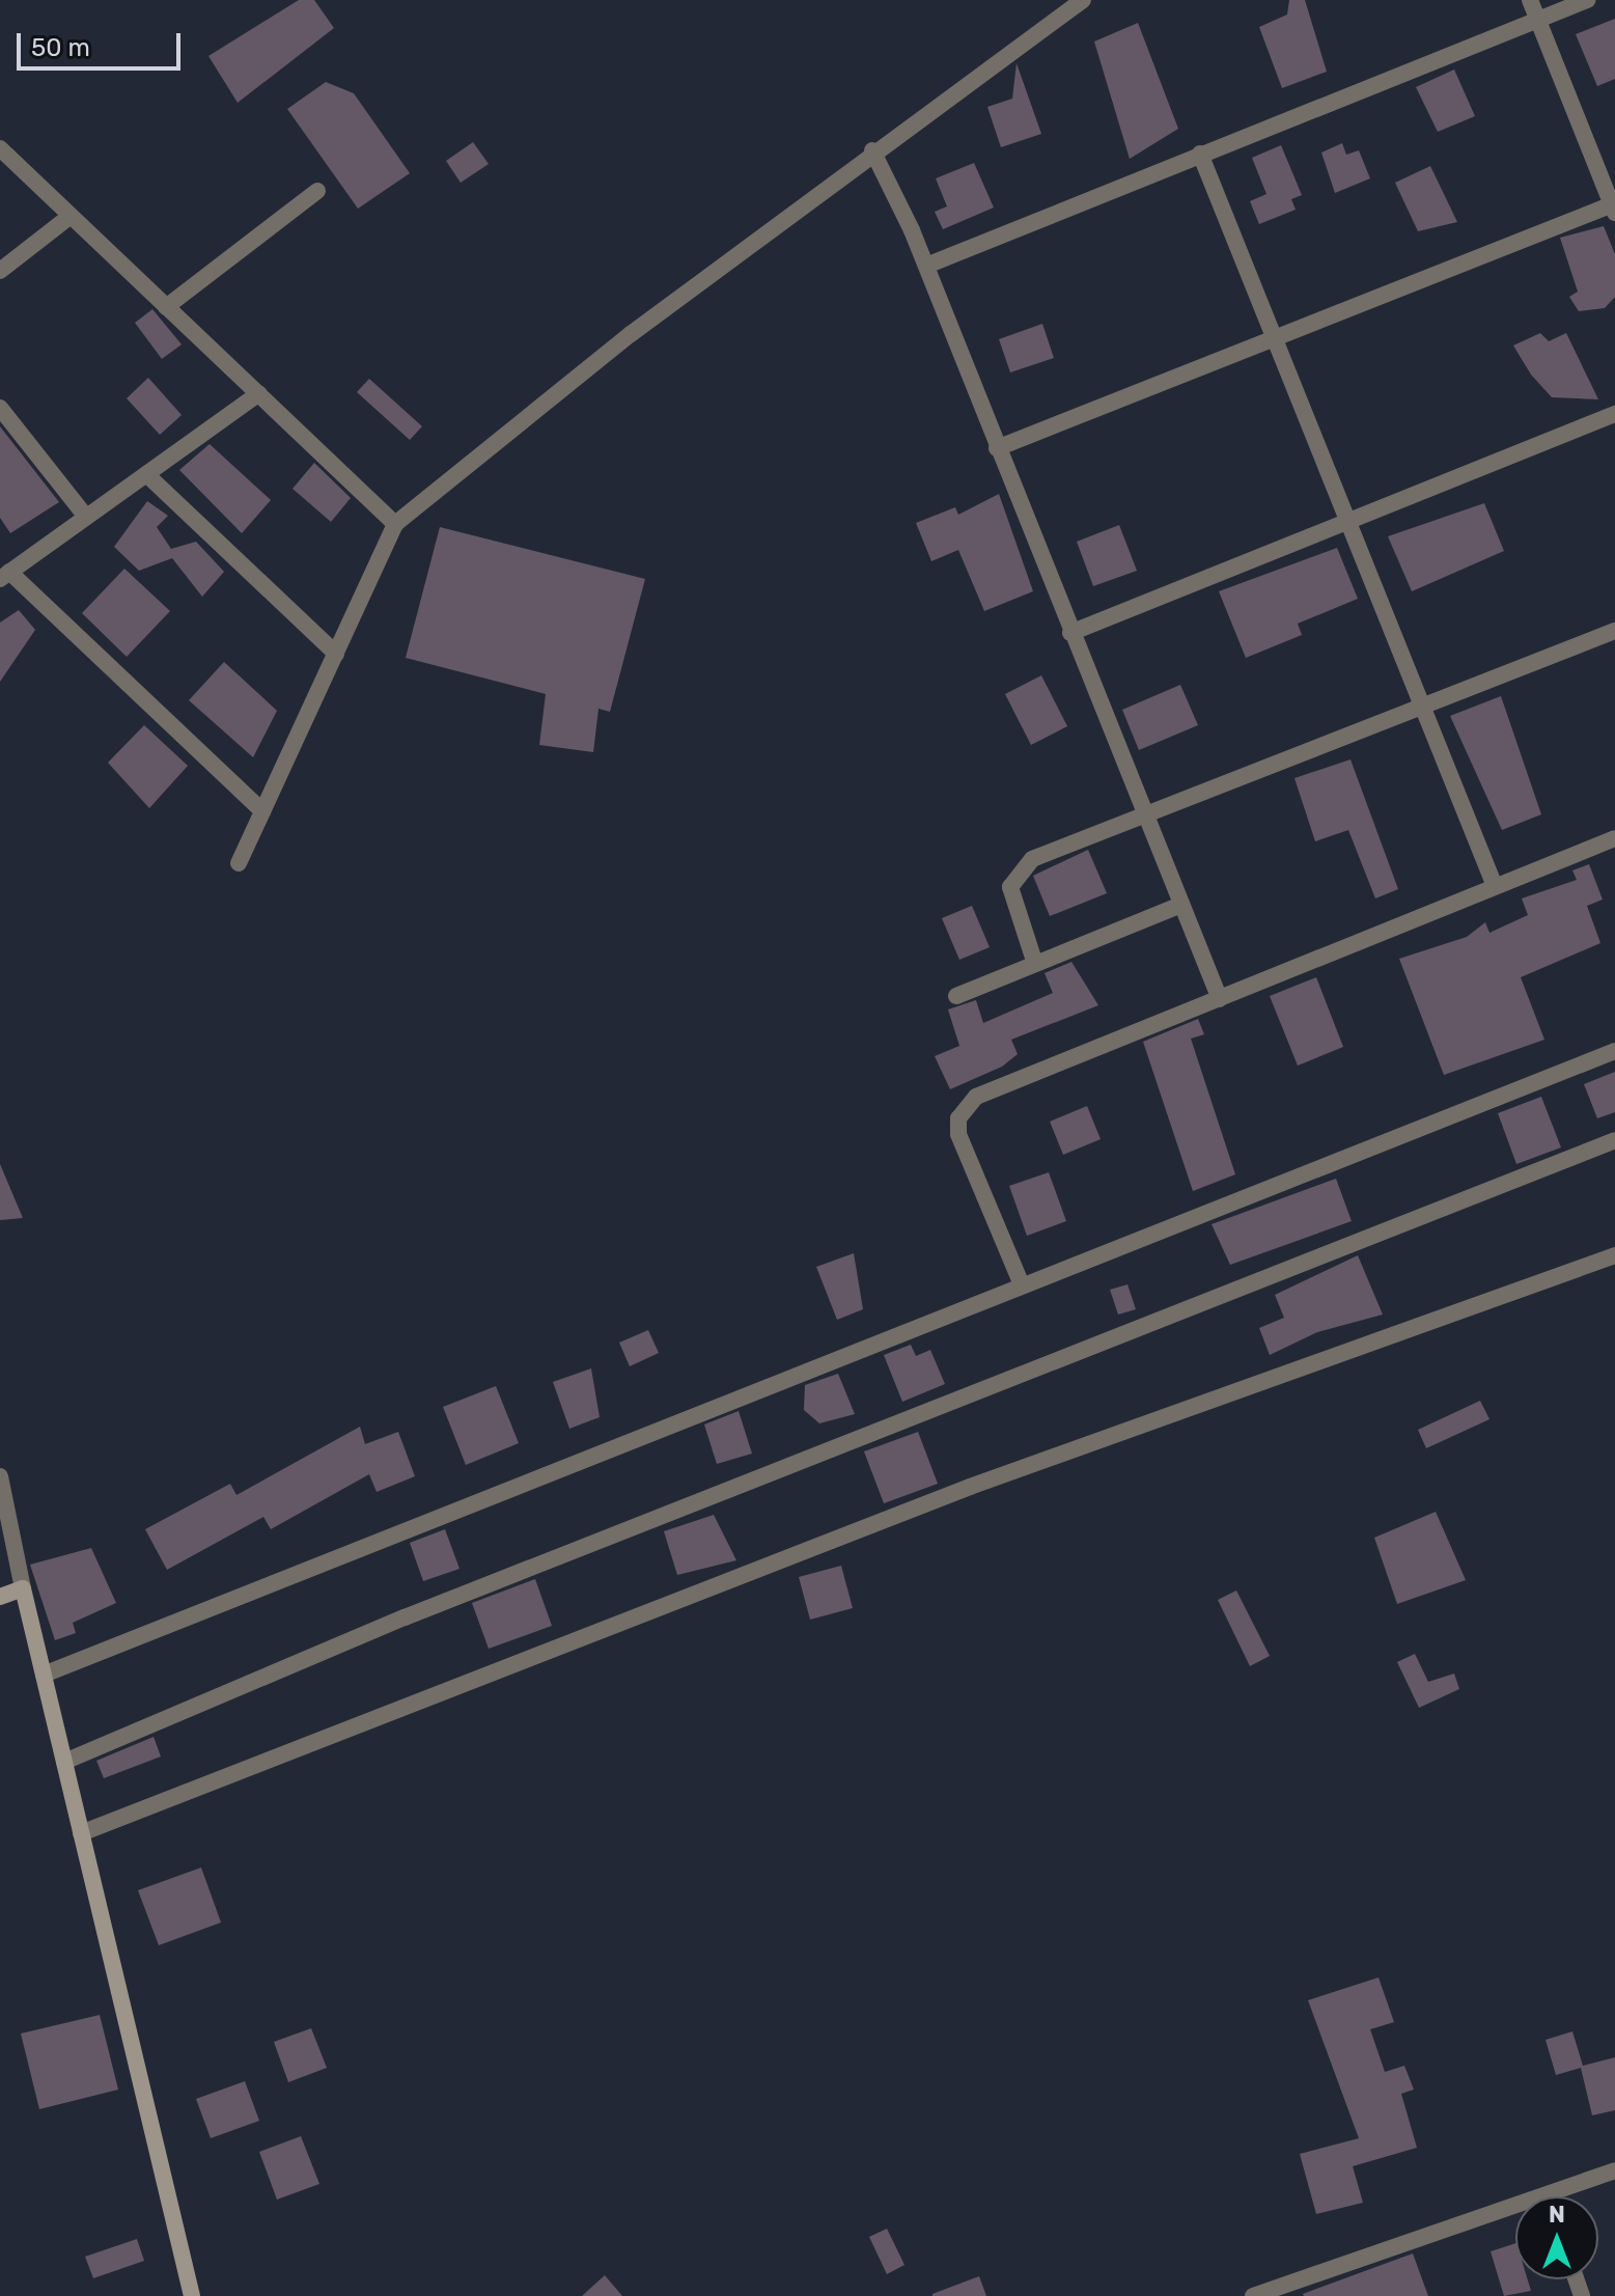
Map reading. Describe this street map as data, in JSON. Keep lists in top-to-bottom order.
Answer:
{
  "scale_bar": "50 m",
  "north": "top"
}
